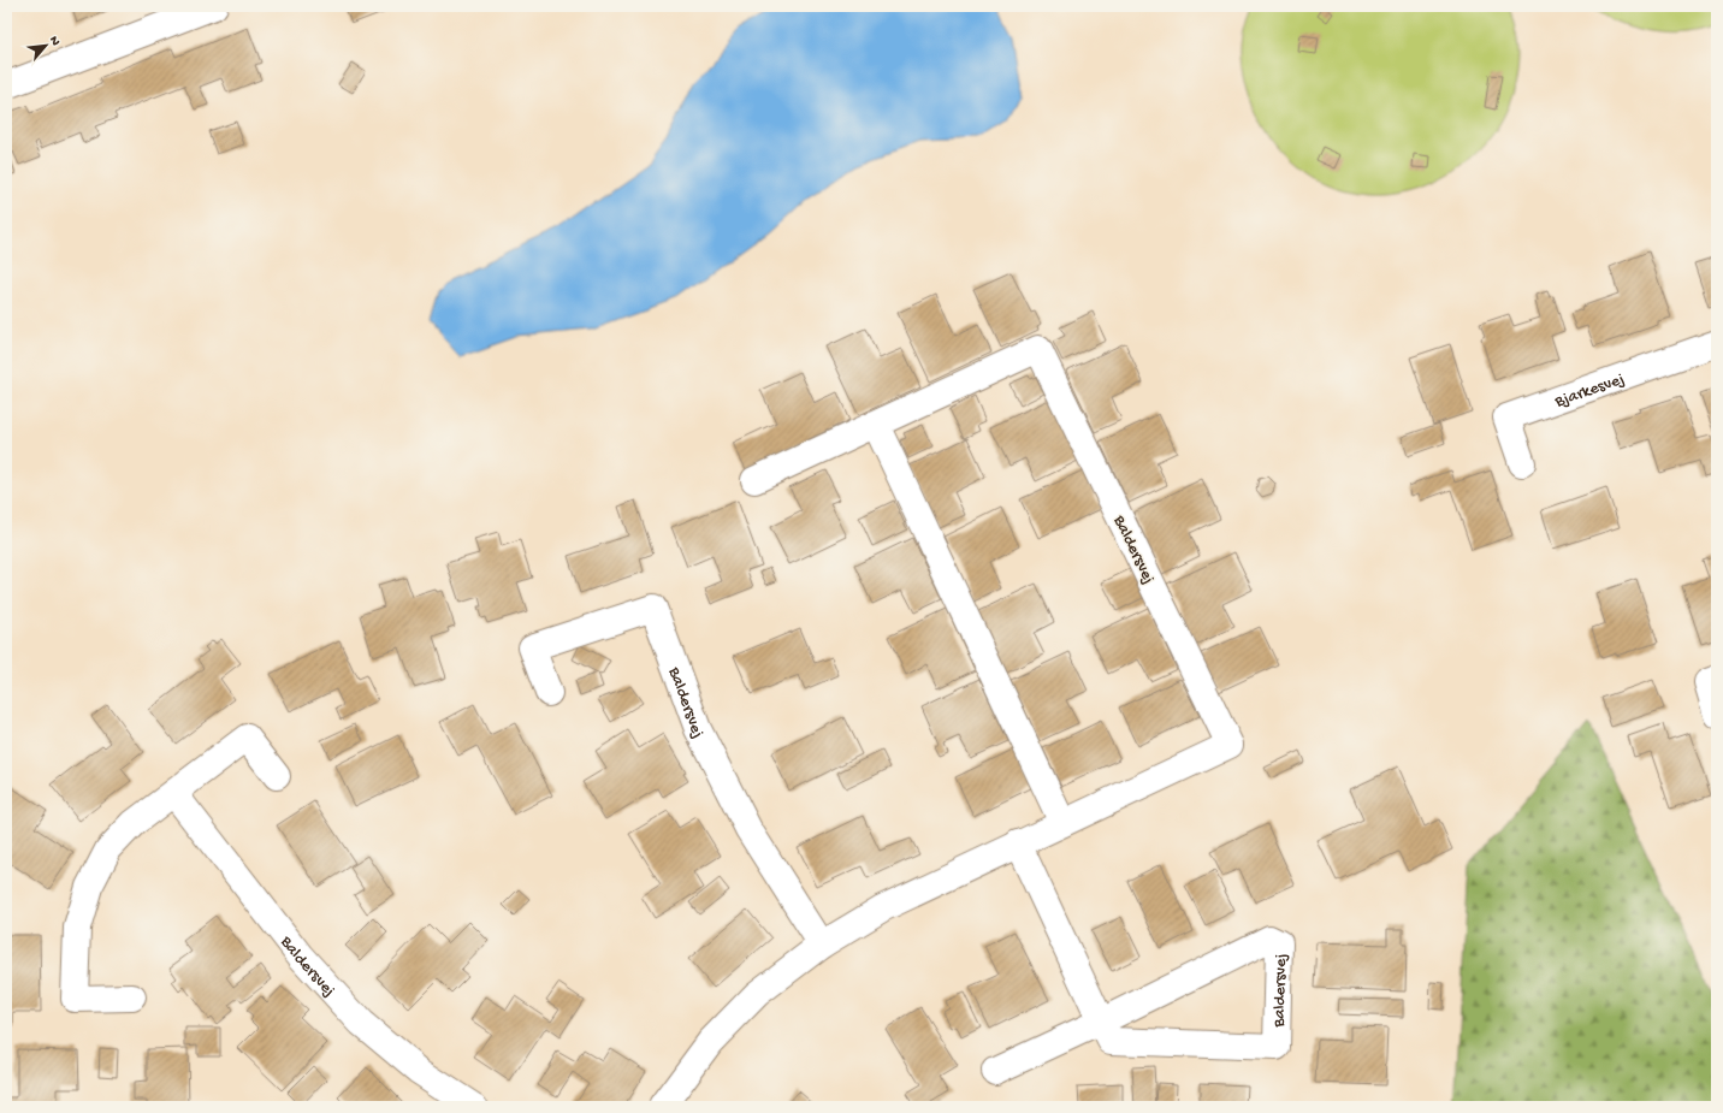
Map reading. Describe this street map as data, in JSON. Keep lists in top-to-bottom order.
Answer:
{
  "streets": {
    "street": ["Bjarkesvej", "Baldersvej"]
  },
  "north": "top right"
}
